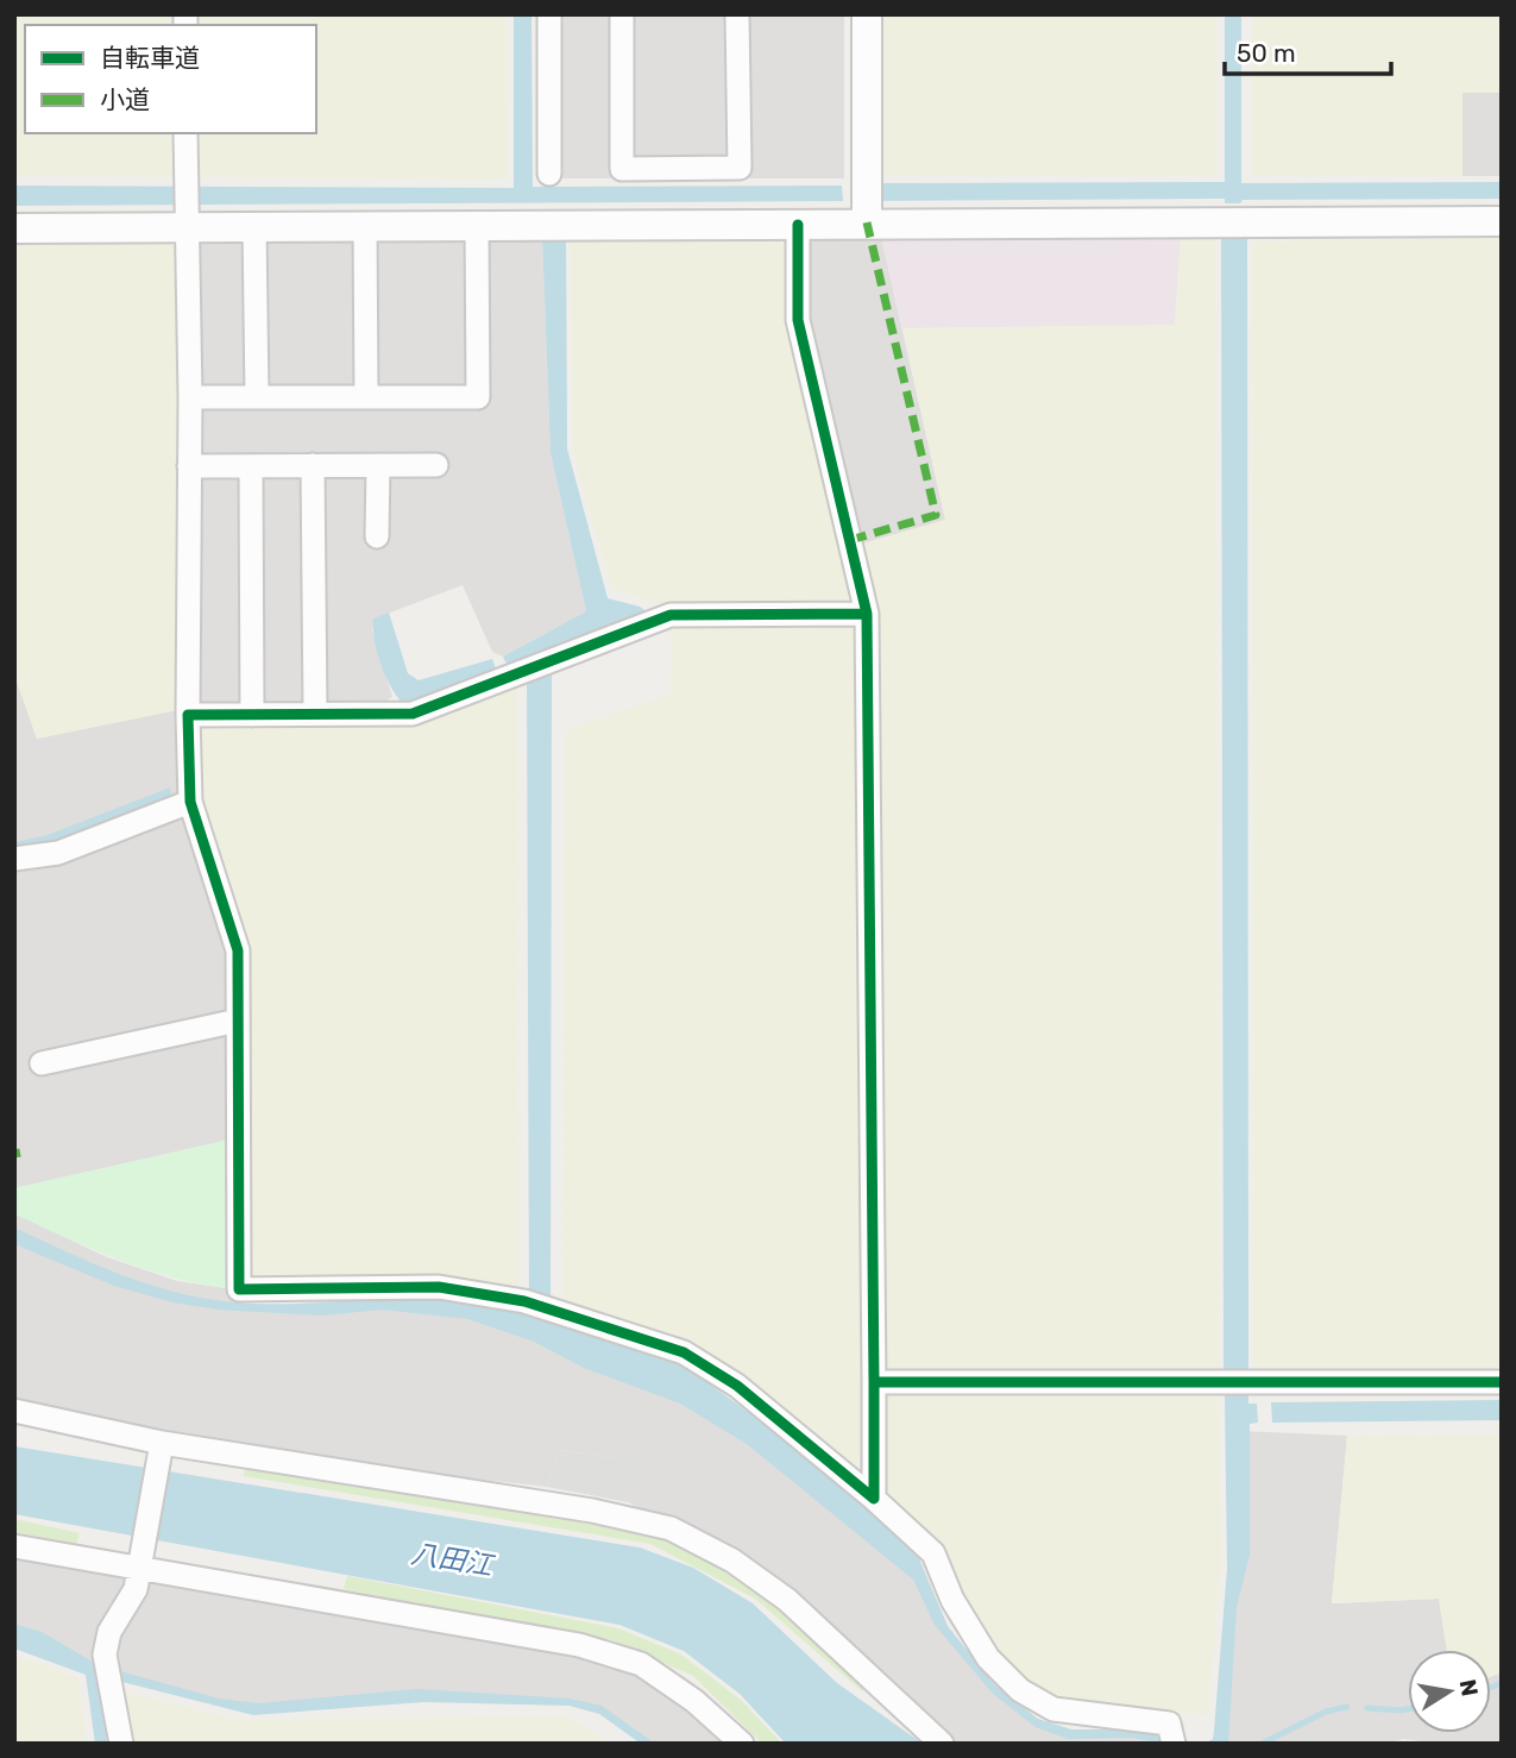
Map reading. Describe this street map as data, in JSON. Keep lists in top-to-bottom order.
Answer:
{
  "water": ["八田江"],
  "legend": ["自転車道", "小道"],
  "scale_bar": "50 m",
  "north": "right"
}
